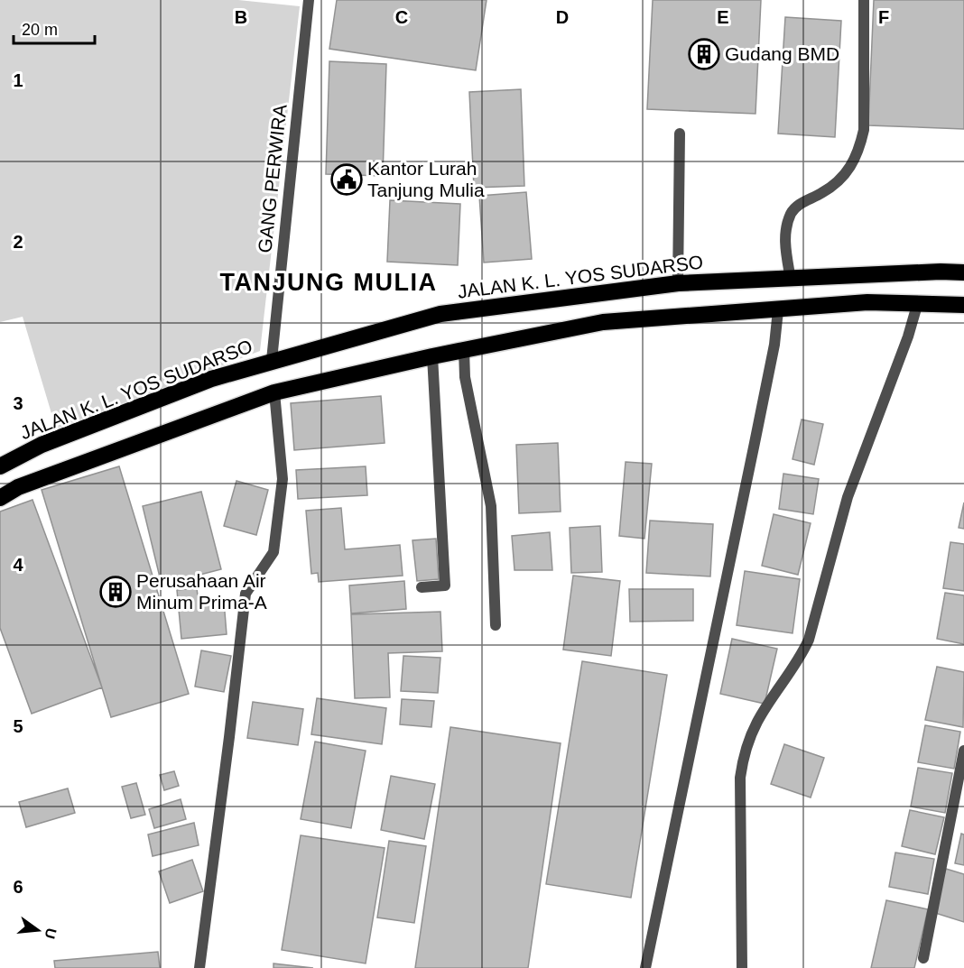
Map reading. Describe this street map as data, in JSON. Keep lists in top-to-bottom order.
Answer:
{
  "streets": {
    "highway": ["JALAN K. L. YOS SUDARSO"],
    "street": ["GANG PERWIRA"]
  },
  "crossings": [
    ["GANG PERWIRA", "JALAN K. L. YOS SUDARSO"]
  ],
  "districts": ["TANJUNG MULIA"],
  "places": {
    "building": ["Gudang BMD", "Perusahaan Air Minum Prima-A"],
    "public building": ["Kantor Lurah Tanjung Mulia"]
  },
  "scale_bar": "20 m",
  "north": "right",
  "grid": {
    "columns": [
      "B",
      "C",
      "D",
      "E",
      "F"
    ],
    "rows": [
      "1",
      "2",
      "3",
      "4",
      "5",
      "6"
    ]
  }
}
